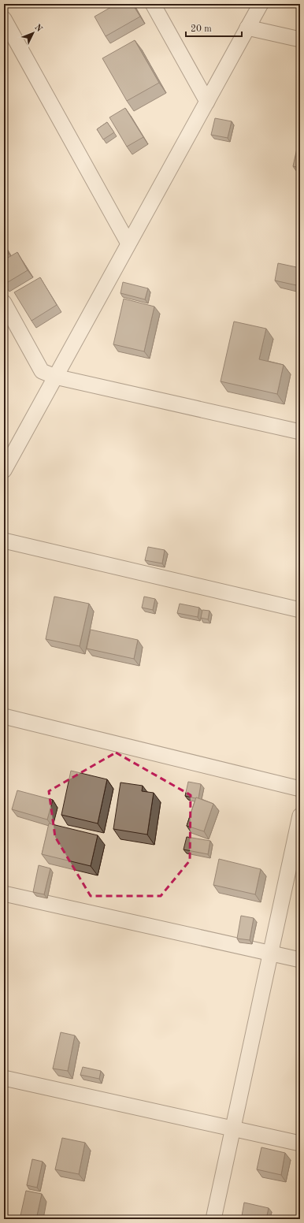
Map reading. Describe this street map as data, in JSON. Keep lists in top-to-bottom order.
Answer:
{
  "scale_bar": "20 m",
  "north": "top right"
}
